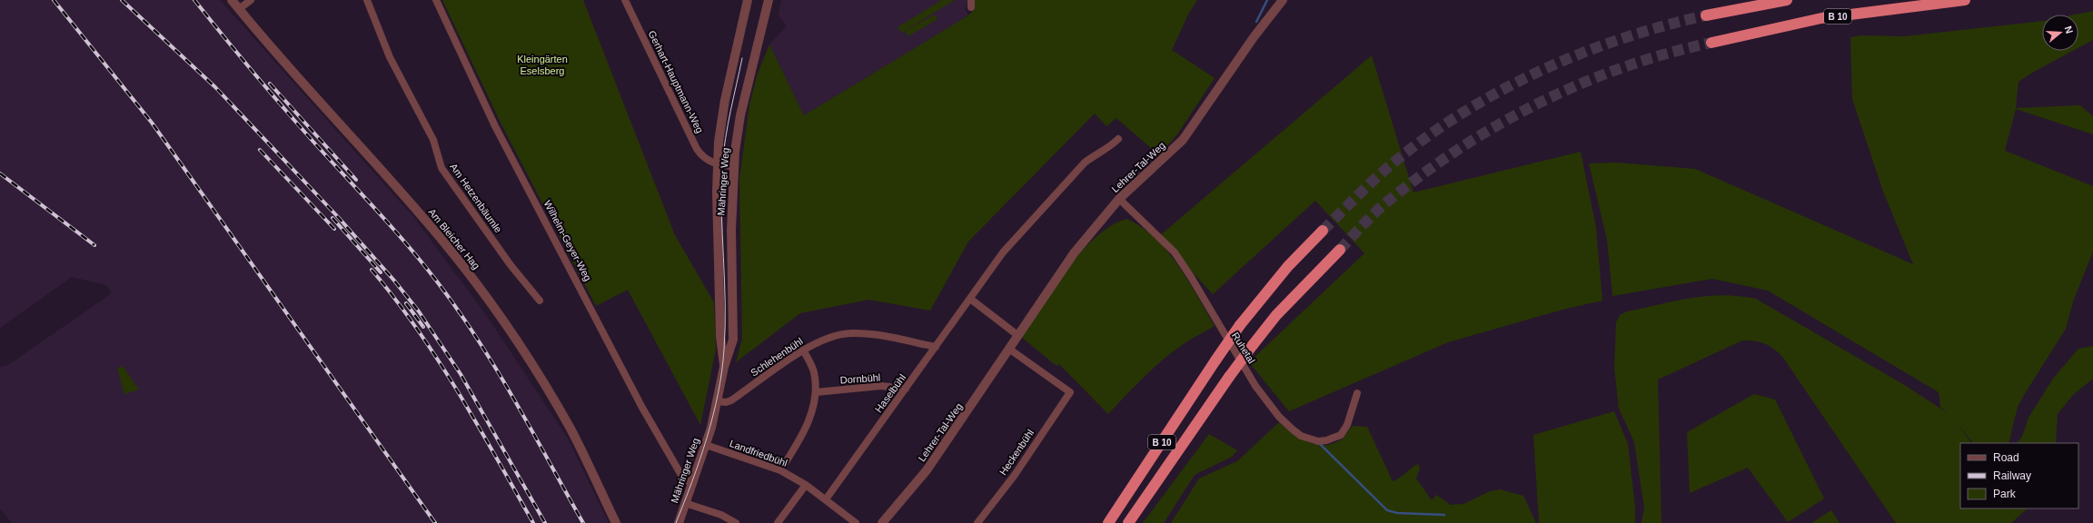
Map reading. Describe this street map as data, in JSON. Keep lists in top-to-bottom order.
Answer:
{
  "streets": {
    "highway": ["B 10"],
    "street": [
      "Gerhart-Hauptmann-Weg",
      "Lehrer-Tal-Weg",
      "Mähringer Weg",
      "Am Hetzenbäumle",
      "Am Bleicher Hag",
      "Wilhelm-Geyer-Weg",
      "Ruhetal",
      "Schlehenbühl",
      "Dornbühl",
      "Haselbühl",
      "Heckenbühl",
      "Landfriedbühl"
    ]
  },
  "crossings": [
    ["Gerhart-Hauptmann-Weg", "Mähringer Weg"],
    ["Lehrer-Tal-Weg", "Ruhetal"],
    ["Lehrer-Tal-Weg", "Heckenbühl"],
    ["Mähringer Weg", "Wilhelm-Geyer-Weg"],
    ["Mähringer Weg", "Schlehenbühl"],
    ["Mähringer Weg", "Landfriedbühl"],
    ["Schlehenbühl", "Haselbühl"],
    ["Dornbühl", "Haselbühl"],
    ["Haselbühl", "Landfriedbühl"]
  ],
  "parks": ["Kleingärten Eselsberg"],
  "legend": ["Road", "Railway", "Park"],
  "north": "right"
}
